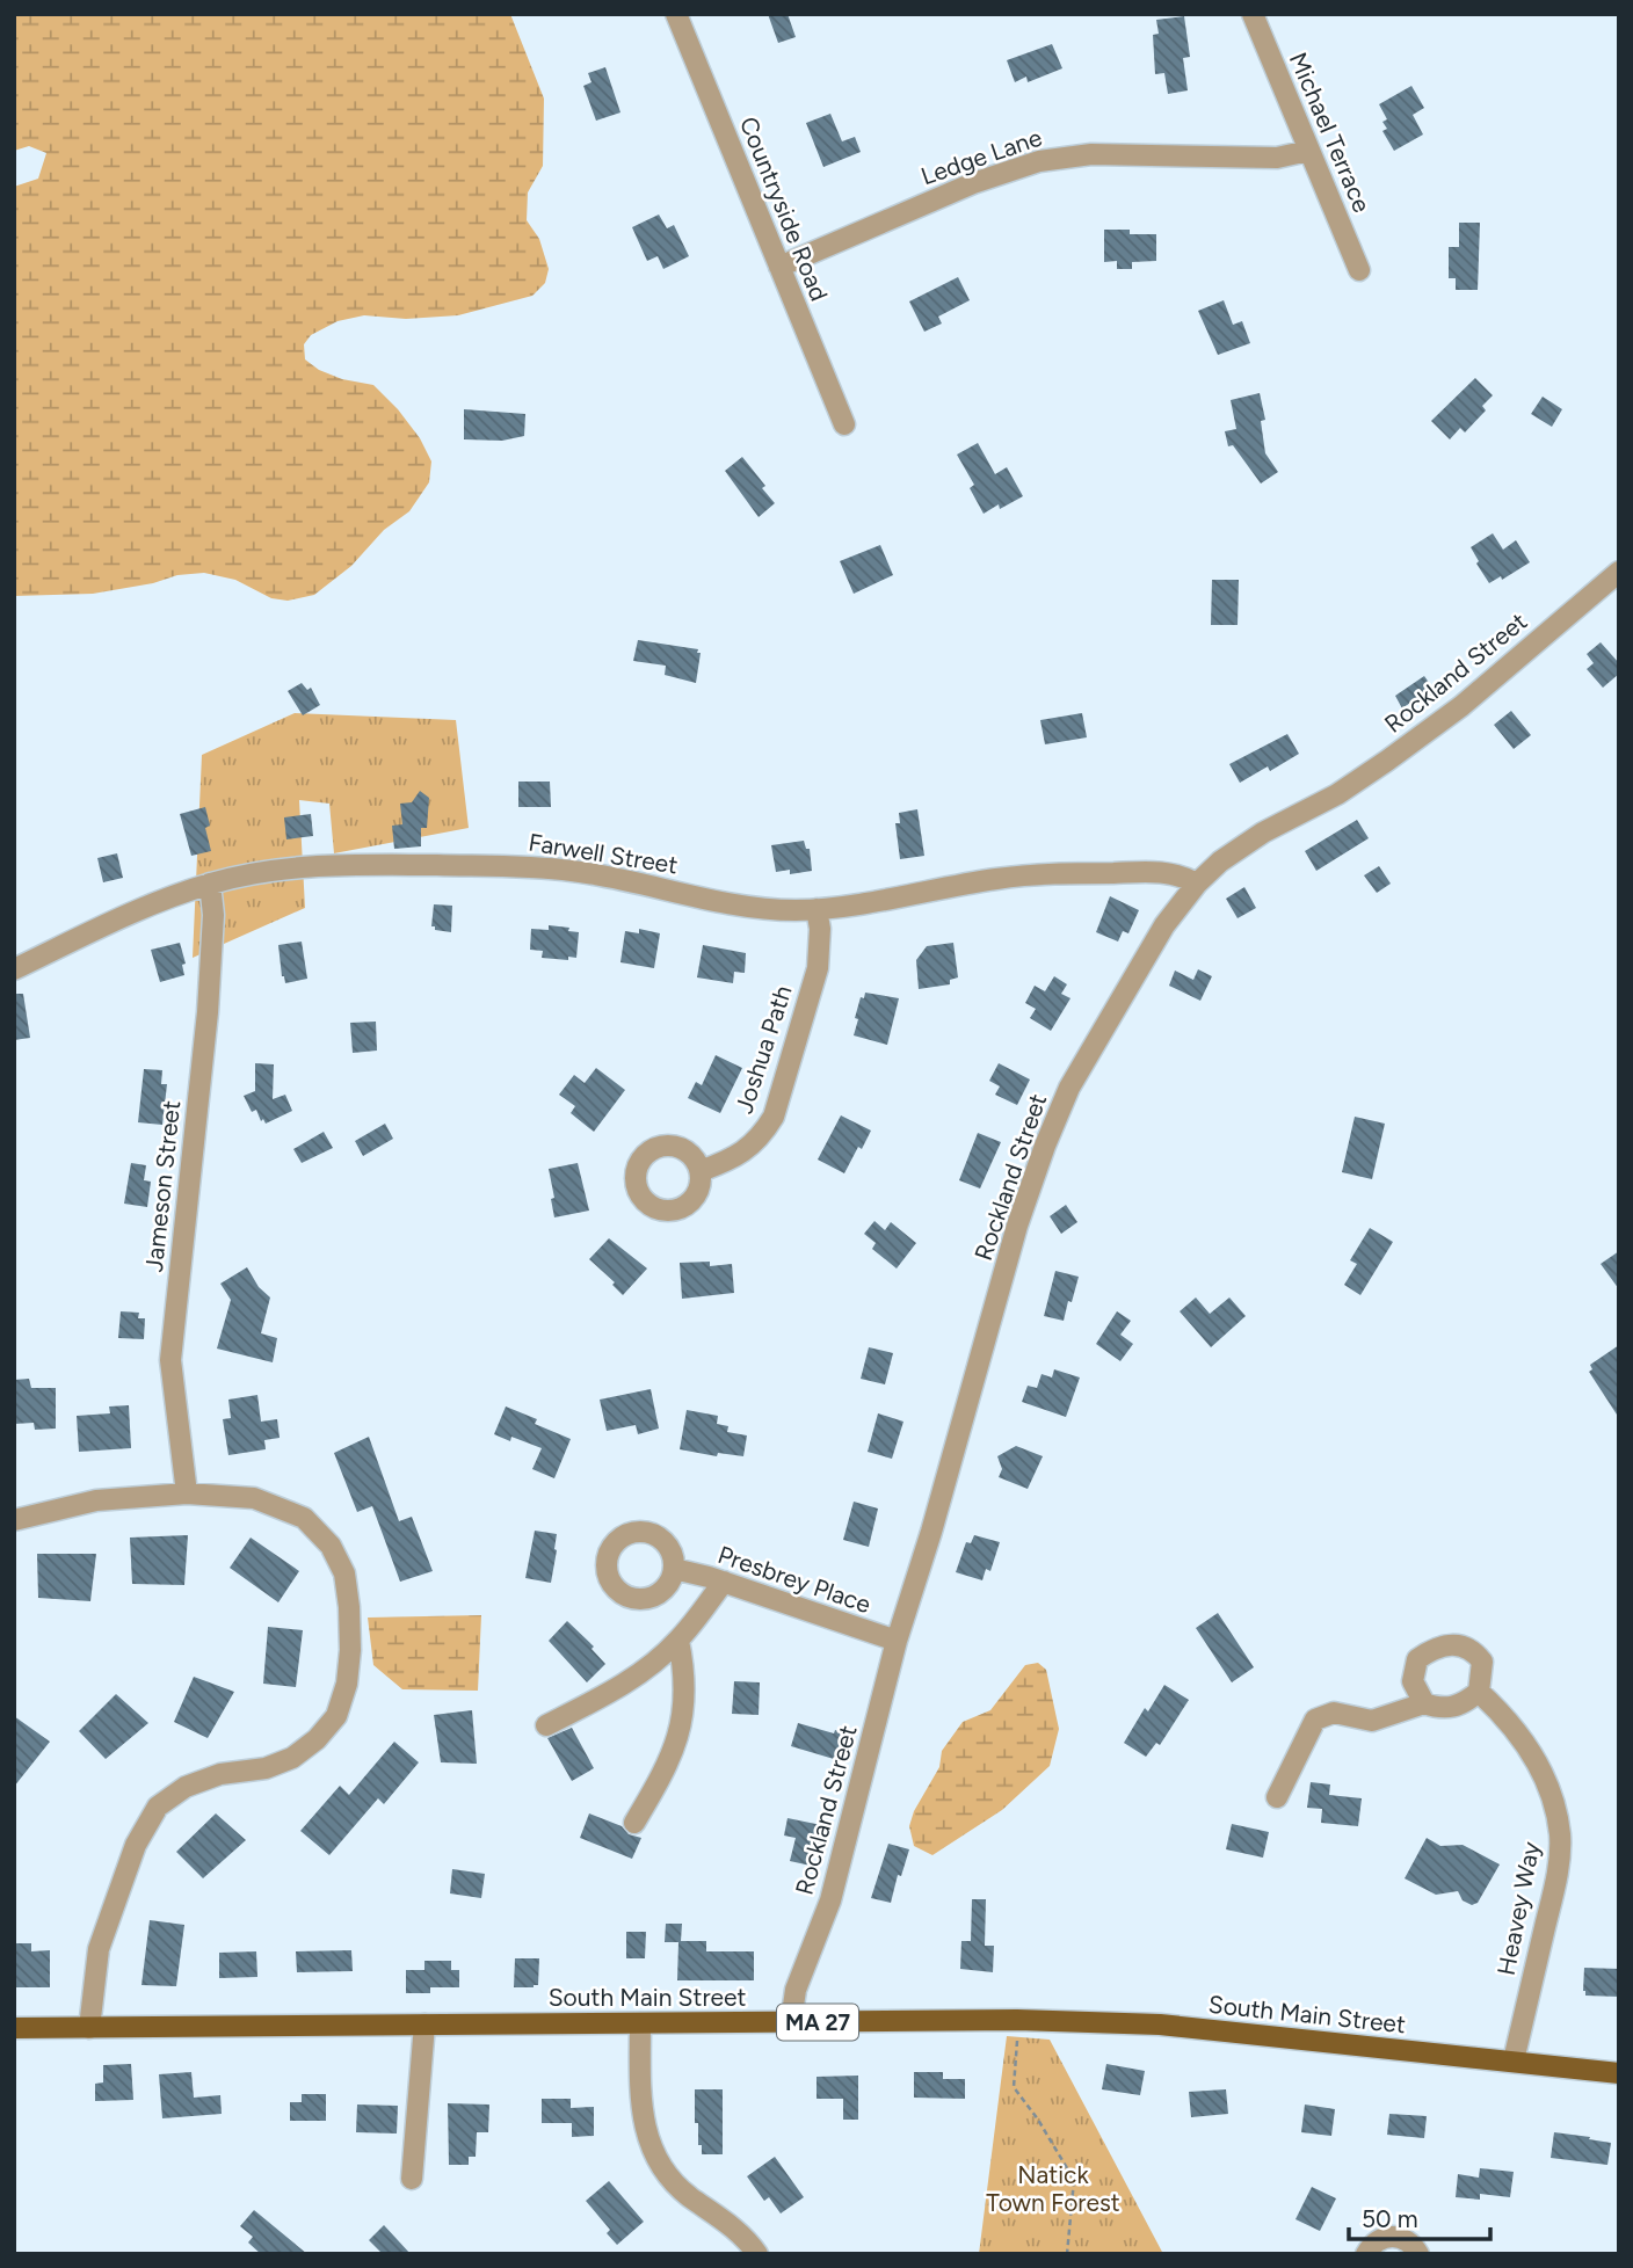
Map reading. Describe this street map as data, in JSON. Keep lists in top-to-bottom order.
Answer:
{
  "streets": {
    "main road": ["South Main Street", "MA 27"],
    "street": [
      "Michael Terrace",
      "Ledge Lane",
      "Countryside Road",
      "Rockland Street",
      "Farwell Street",
      "Joshua Path",
      "Jameson Street",
      "Presbrey Place",
      "Heavey Way"
    ]
  },
  "crossings": [
    ["Michael Terrace", "Ledge Lane"],
    ["Ledge Lane", "Countryside Road"],
    ["Rockland Street", "Farwell Street"],
    ["Rockland Street", "Presbrey Place"],
    ["Rockland Street", "South Main Street"],
    ["Farwell Street", "Joshua Path"],
    ["Farwell Street", "Jameson Street"],
    ["Heavey Way", "South Main Street"]
  ],
  "parks": ["Natick Town Forest"],
  "scale_bar": "50 m"
}
